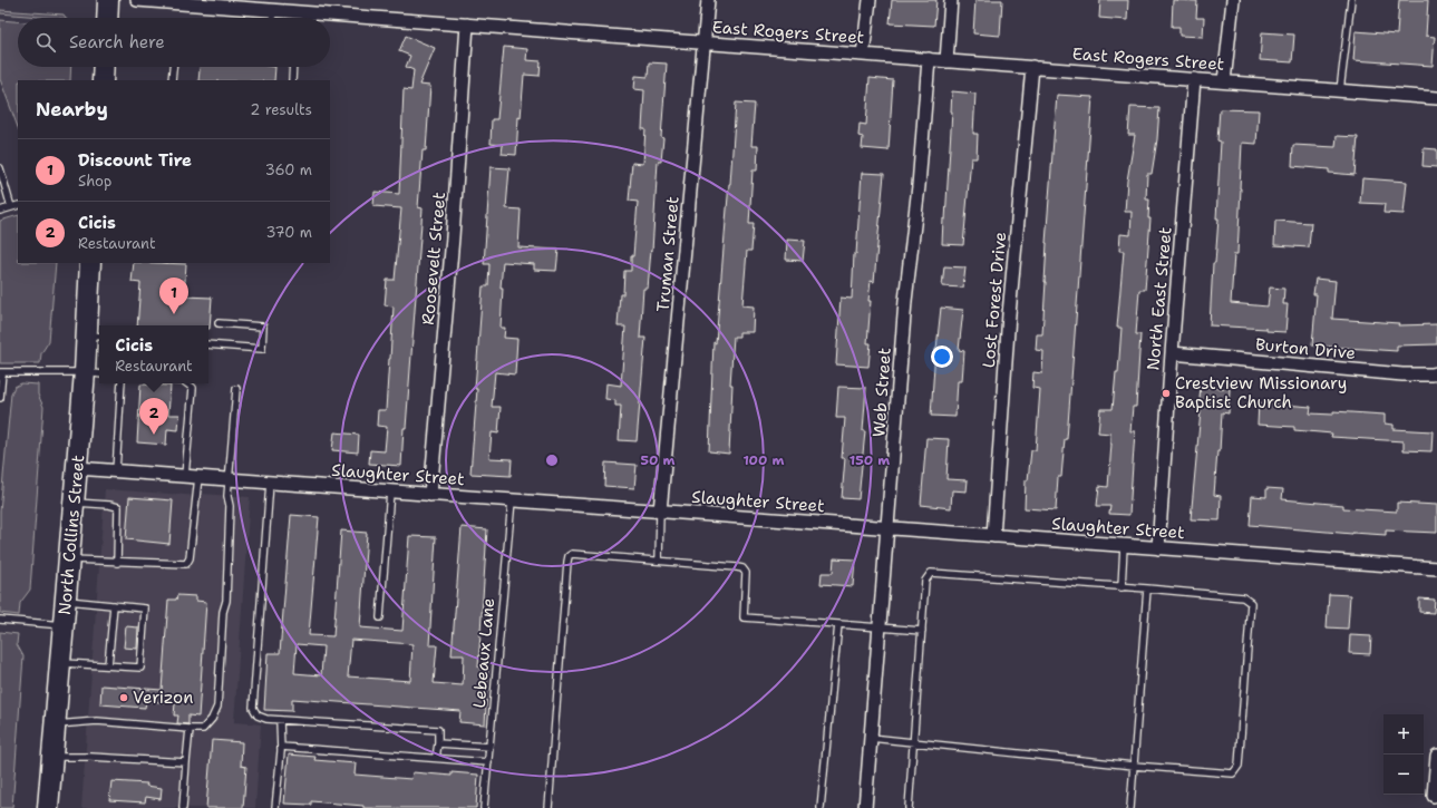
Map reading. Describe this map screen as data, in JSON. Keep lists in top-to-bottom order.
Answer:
{
  "streets": {
    "main road": ["North Collins Street"],
    "street": [
      "East Rogers Street",
      "Truman Street",
      "Roosevelt Street",
      "North East Street",
      "Lost Forest Drive",
      "Burton Drive",
      "Web Street",
      "Slaughter Street"
    ],
    "lane": ["Lebeaux Lane"]
  },
  "crossings": [
    ["East Rogers Street", "Truman Street"],
    ["East Rogers Street", "Roosevelt Street"],
    ["East Rogers Street", "North East Street"],
    ["East Rogers Street", "Lost Forest Drive"],
    ["East Rogers Street", "Web Street"],
    ["Truman Street", "Slaughter Street"],
    ["Roosevelt Street", "Slaughter Street"],
    ["North East Street", "Burton Drive"],
    ["North East Street", "Slaughter Street"],
    ["Lost Forest Drive", "Slaughter Street"],
    ["Web Street", "Slaughter Street"],
    ["Slaughter Street", "North Collins Street"],
    ["Slaughter Street", "Lebeaux Lane"]
  ],
  "places": ["Crestview Missionary Baptist Church", "Verizon"],
  "page": {
    "search": "Search here",
    "heading": ["Nearby", "2 results"],
    "list": [
      {
        "mark": "1",
        "name": "Discount Tire",
        "note": "Shop",
        "value": "360 m"
      },
      {
        "mark": "2",
        "name": "Cicis",
        "note": "Restaurant",
        "value": "370 m"
      }
    ],
    "pins": ["1", "2"],
    "popup": ["Cicis", "Restaurant"],
    "map_buttons": ["+", "−"]
  },
  "rings": ["50 m", "100 m", "150 m"]
}
